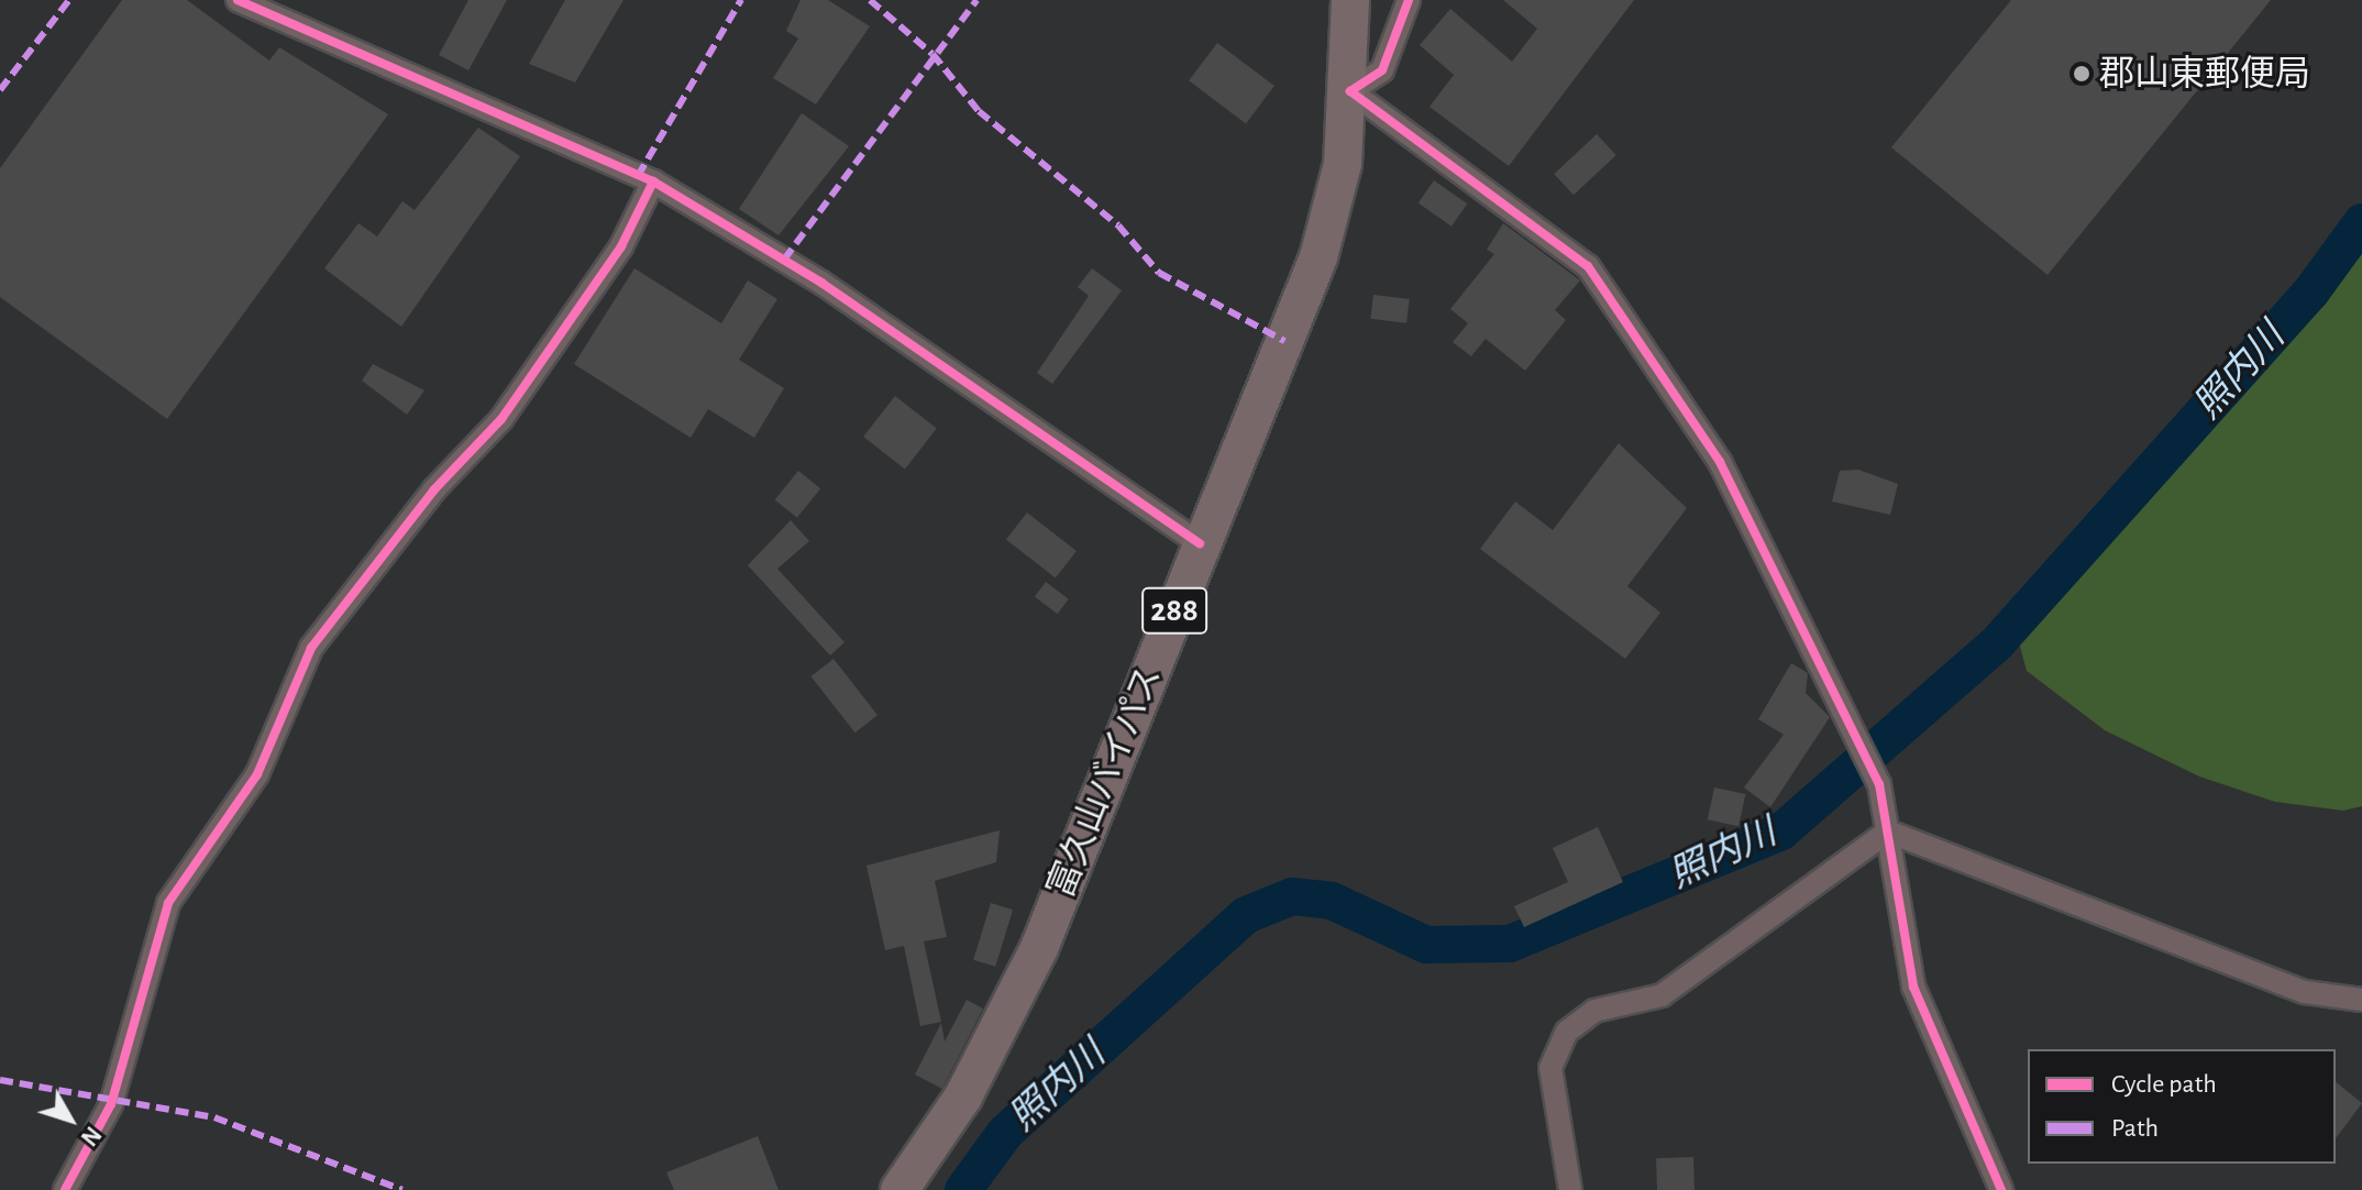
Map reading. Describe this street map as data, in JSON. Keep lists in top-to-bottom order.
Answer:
{
  "streets": {
    "highway": ["288", "富久山バイパス"]
  },
  "water": ["照内川"],
  "places": ["郡山東郵便局"],
  "legend": ["Cycle path", "Path"],
  "north": "bottom right"
}
